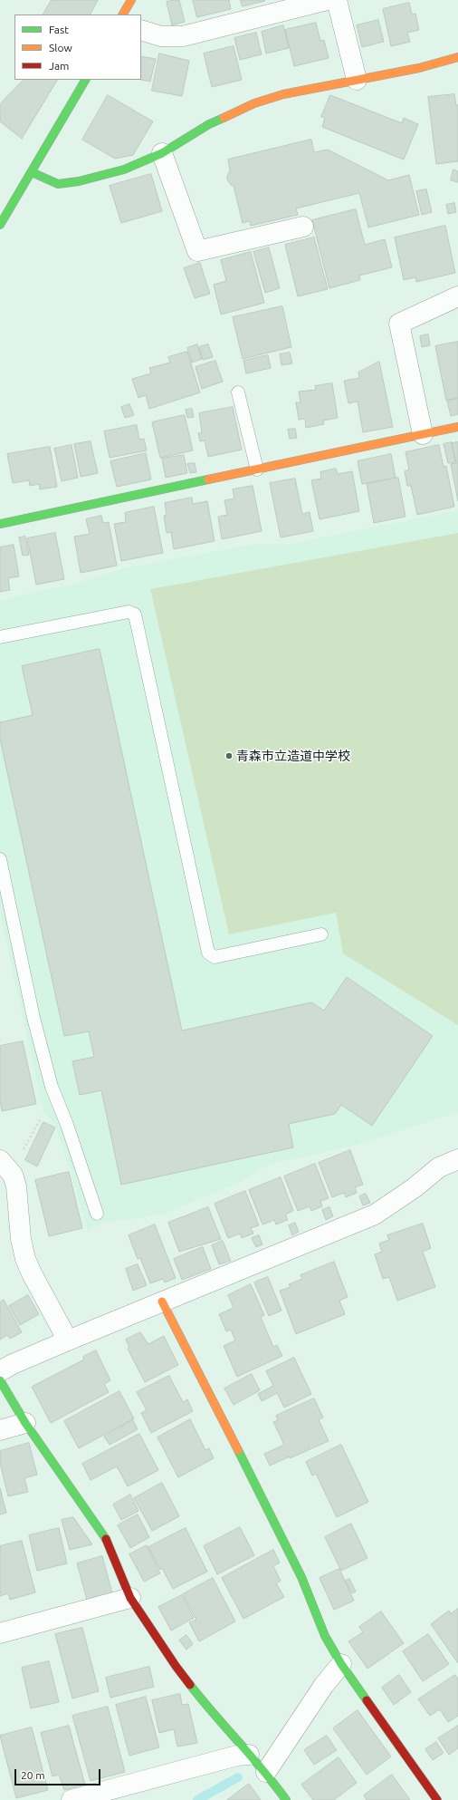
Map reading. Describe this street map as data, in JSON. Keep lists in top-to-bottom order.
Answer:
{
  "places": ["青森市立造道中学校"],
  "legend": ["Fast", "Slow", "Jam"],
  "scale_bar": "20 m"
}
